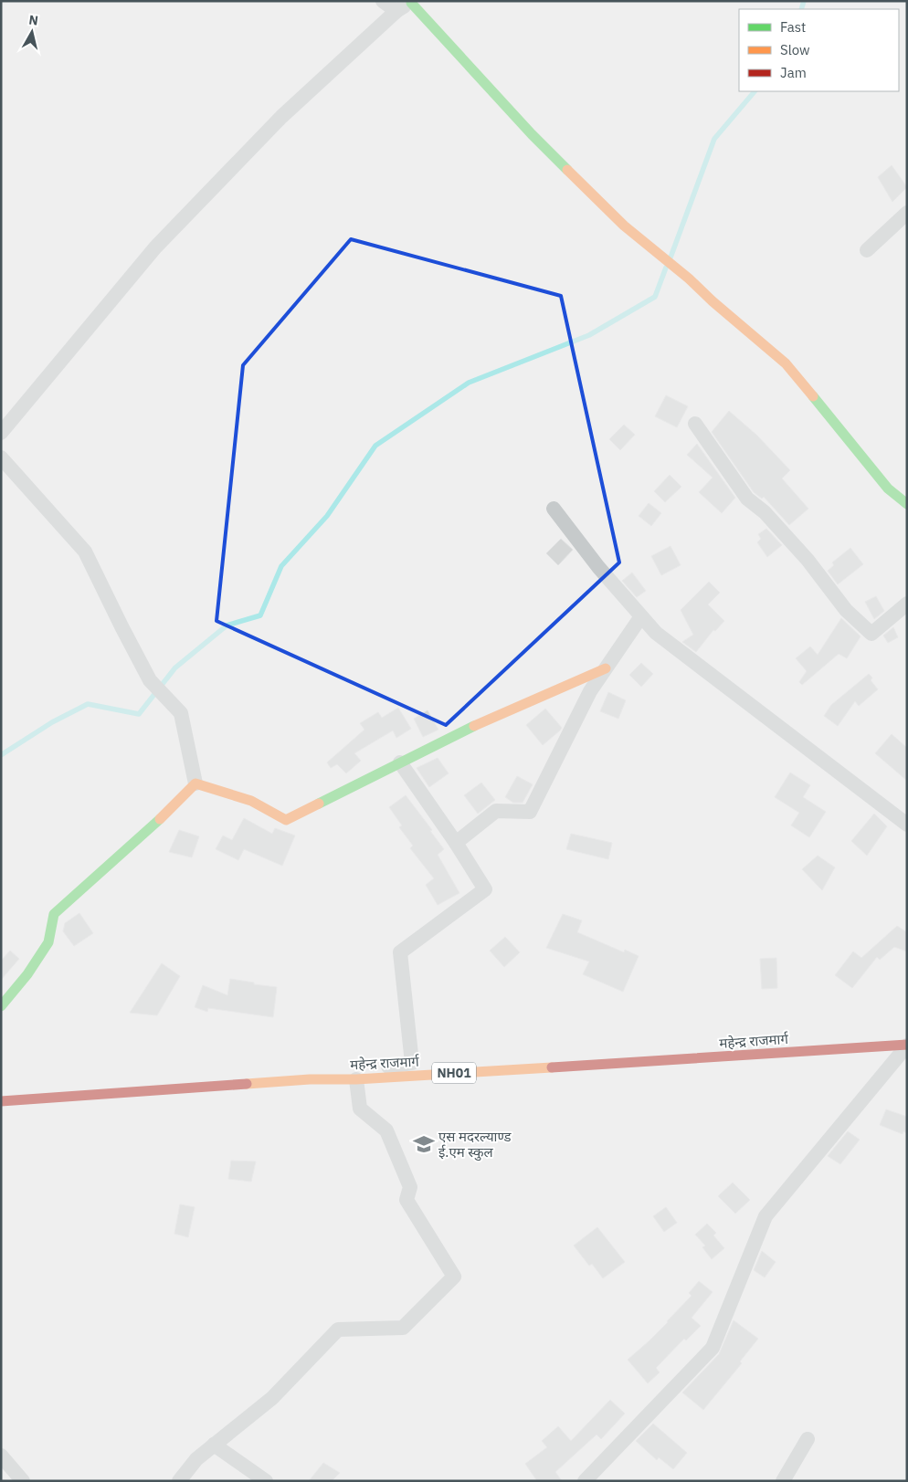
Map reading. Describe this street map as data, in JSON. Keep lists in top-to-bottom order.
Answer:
{
  "streets": {
    "main road": ["महेन्द्र राजमार्ग", "NH01"]
  },
  "places": {
    "school or university": ["एस मदरल्याण्ड ई.एम स्कुल"]
  },
  "legend": ["Fast", "Slow", "Jam"],
  "north": "top"
}
